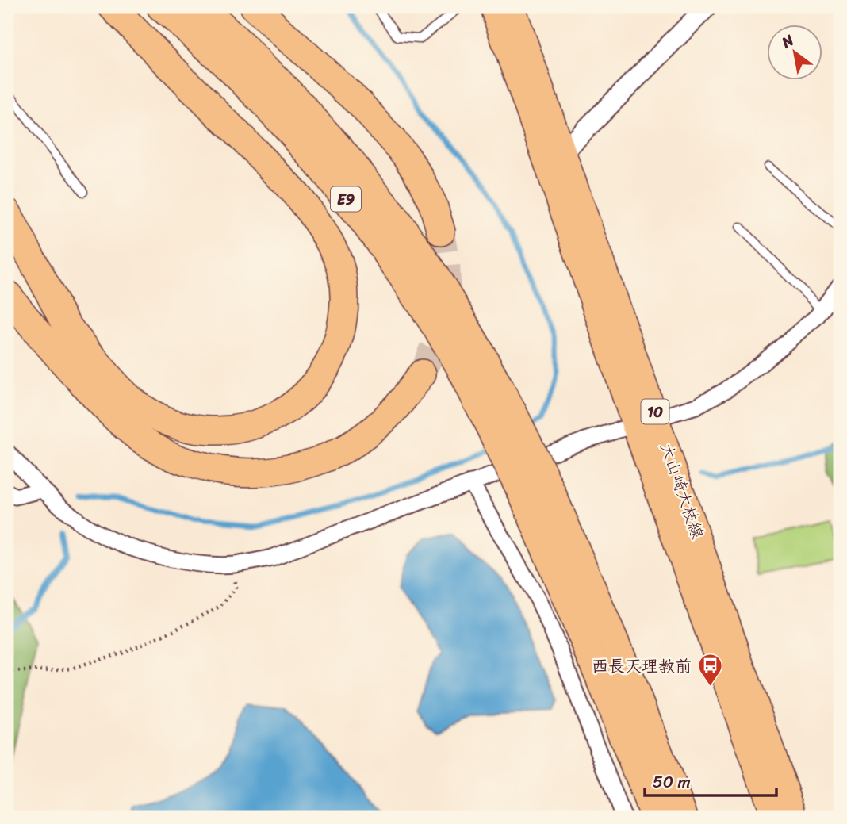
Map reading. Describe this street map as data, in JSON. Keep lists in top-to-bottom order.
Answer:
{
  "streets": {
    "highway": ["E9"],
    "main road": ["10", "大山崎大枝線"]
  },
  "places": {
    "bus stop": ["西長天理教前"]
  },
  "scale_bar": "50 m",
  "north": "top left"
}
